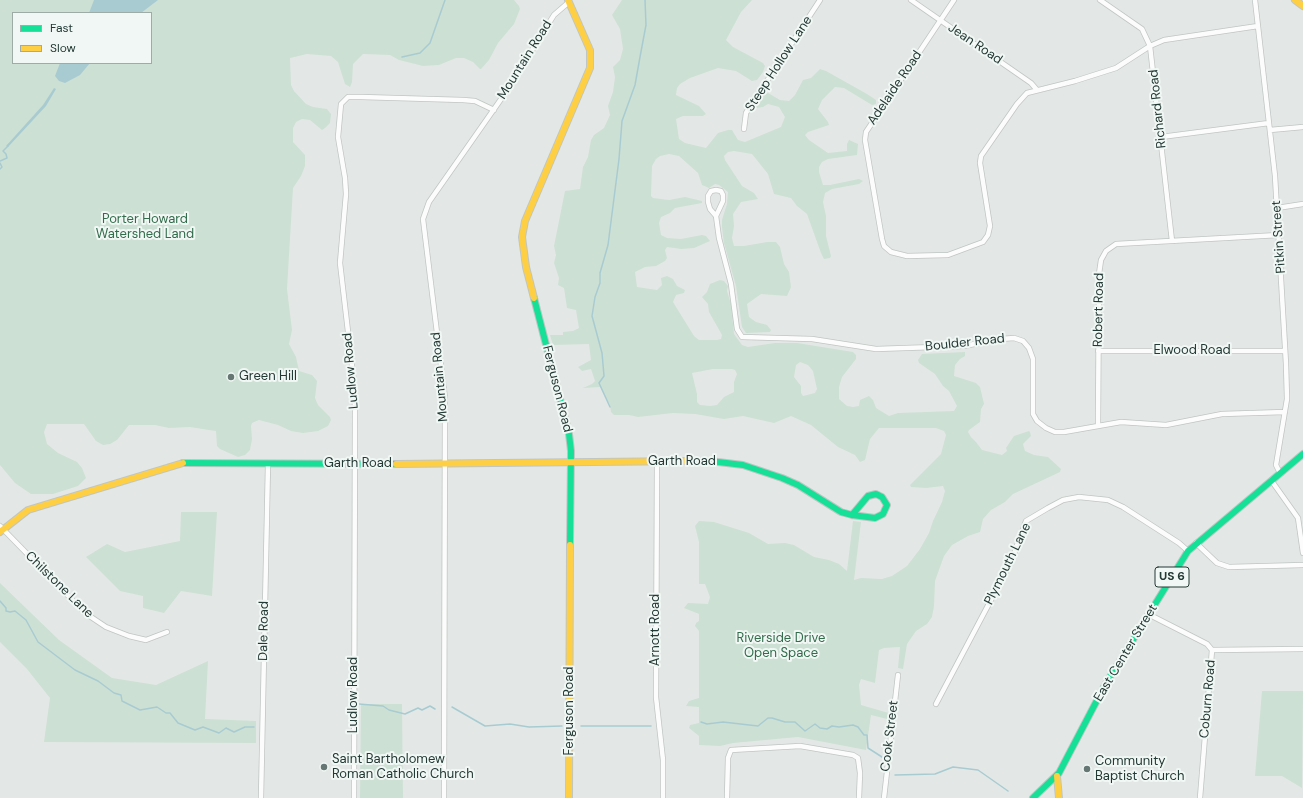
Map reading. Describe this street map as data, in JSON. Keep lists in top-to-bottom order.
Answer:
{
  "streets": {
    "street": [
      "Jean Road",
      "Mountain Road",
      "Steep Hollow Lane",
      "Adelaide Road",
      "Richard Road",
      "Pitkin Street",
      "Robert Road",
      "Boulder Road",
      "Elwood Road",
      "Ludlow Road",
      "Ferguson Road",
      "Garth Road",
      "Plymouth Lane",
      "US 6",
      "Chilstone Lane",
      "Arnott Road",
      "Dale Road",
      "East Center Street",
      "Coburn Road",
      "Cook Street"
    ]
  },
  "crossings": [
    ["Jean Road", "Adelaide Road"],
    ["Mountain Road", "Ludlow Road"],
    ["Mountain Road", "Ferguson Road"],
    ["Mountain Road", "Garth Road"],
    ["Richard Road", "Robert Road"],
    ["Pitkin Street", "Robert Road"],
    ["Pitkin Street", "Boulder Road"],
    ["Pitkin Street", "Elwood Road"],
    ["Pitkin Street", "East Center Street"],
    ["Robert Road", "Boulder Road"],
    ["Robert Road", "Elwood Road"],
    ["Ludlow Road", "Garth Road"],
    ["Ferguson Road", "Garth Road"],
    ["Garth Road", "Chilstone Lane"],
    ["Garth Road", "Arnott Road"],
    ["Garth Road", "Dale Road"],
    ["Plymouth Lane", "East Center Street"],
    ["East Center Street", "Coburn Road"]
  ],
  "parks": ["Porter Howard Watershed Land", "Riverside Drive Open Space"],
  "places": ["Green Hill", "Saint Bartholomew Roman Catholic Church", "Community Baptist Church"],
  "legend": ["Fast", "Slow"]
}
